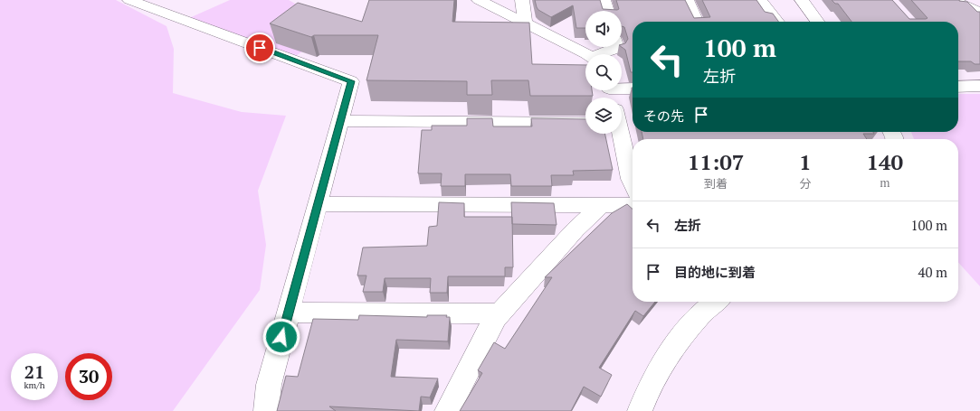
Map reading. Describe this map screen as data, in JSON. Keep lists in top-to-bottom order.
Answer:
{
  "page": {
    "turn": ["100 m", "左折"],
    "then": "その先",
    "eta": [
      "11:07",
      "到着",
      "1",
      "分",
      "140",
      "m"
    ],
    "list": [
      {
        "name": "左折",
        "value": "100 m"
      },
      {
        "name": "目的地に到着",
        "value": "40 m"
      }
    ],
    "speed": "21 km/h",
    "limit": "30"
  }
}
